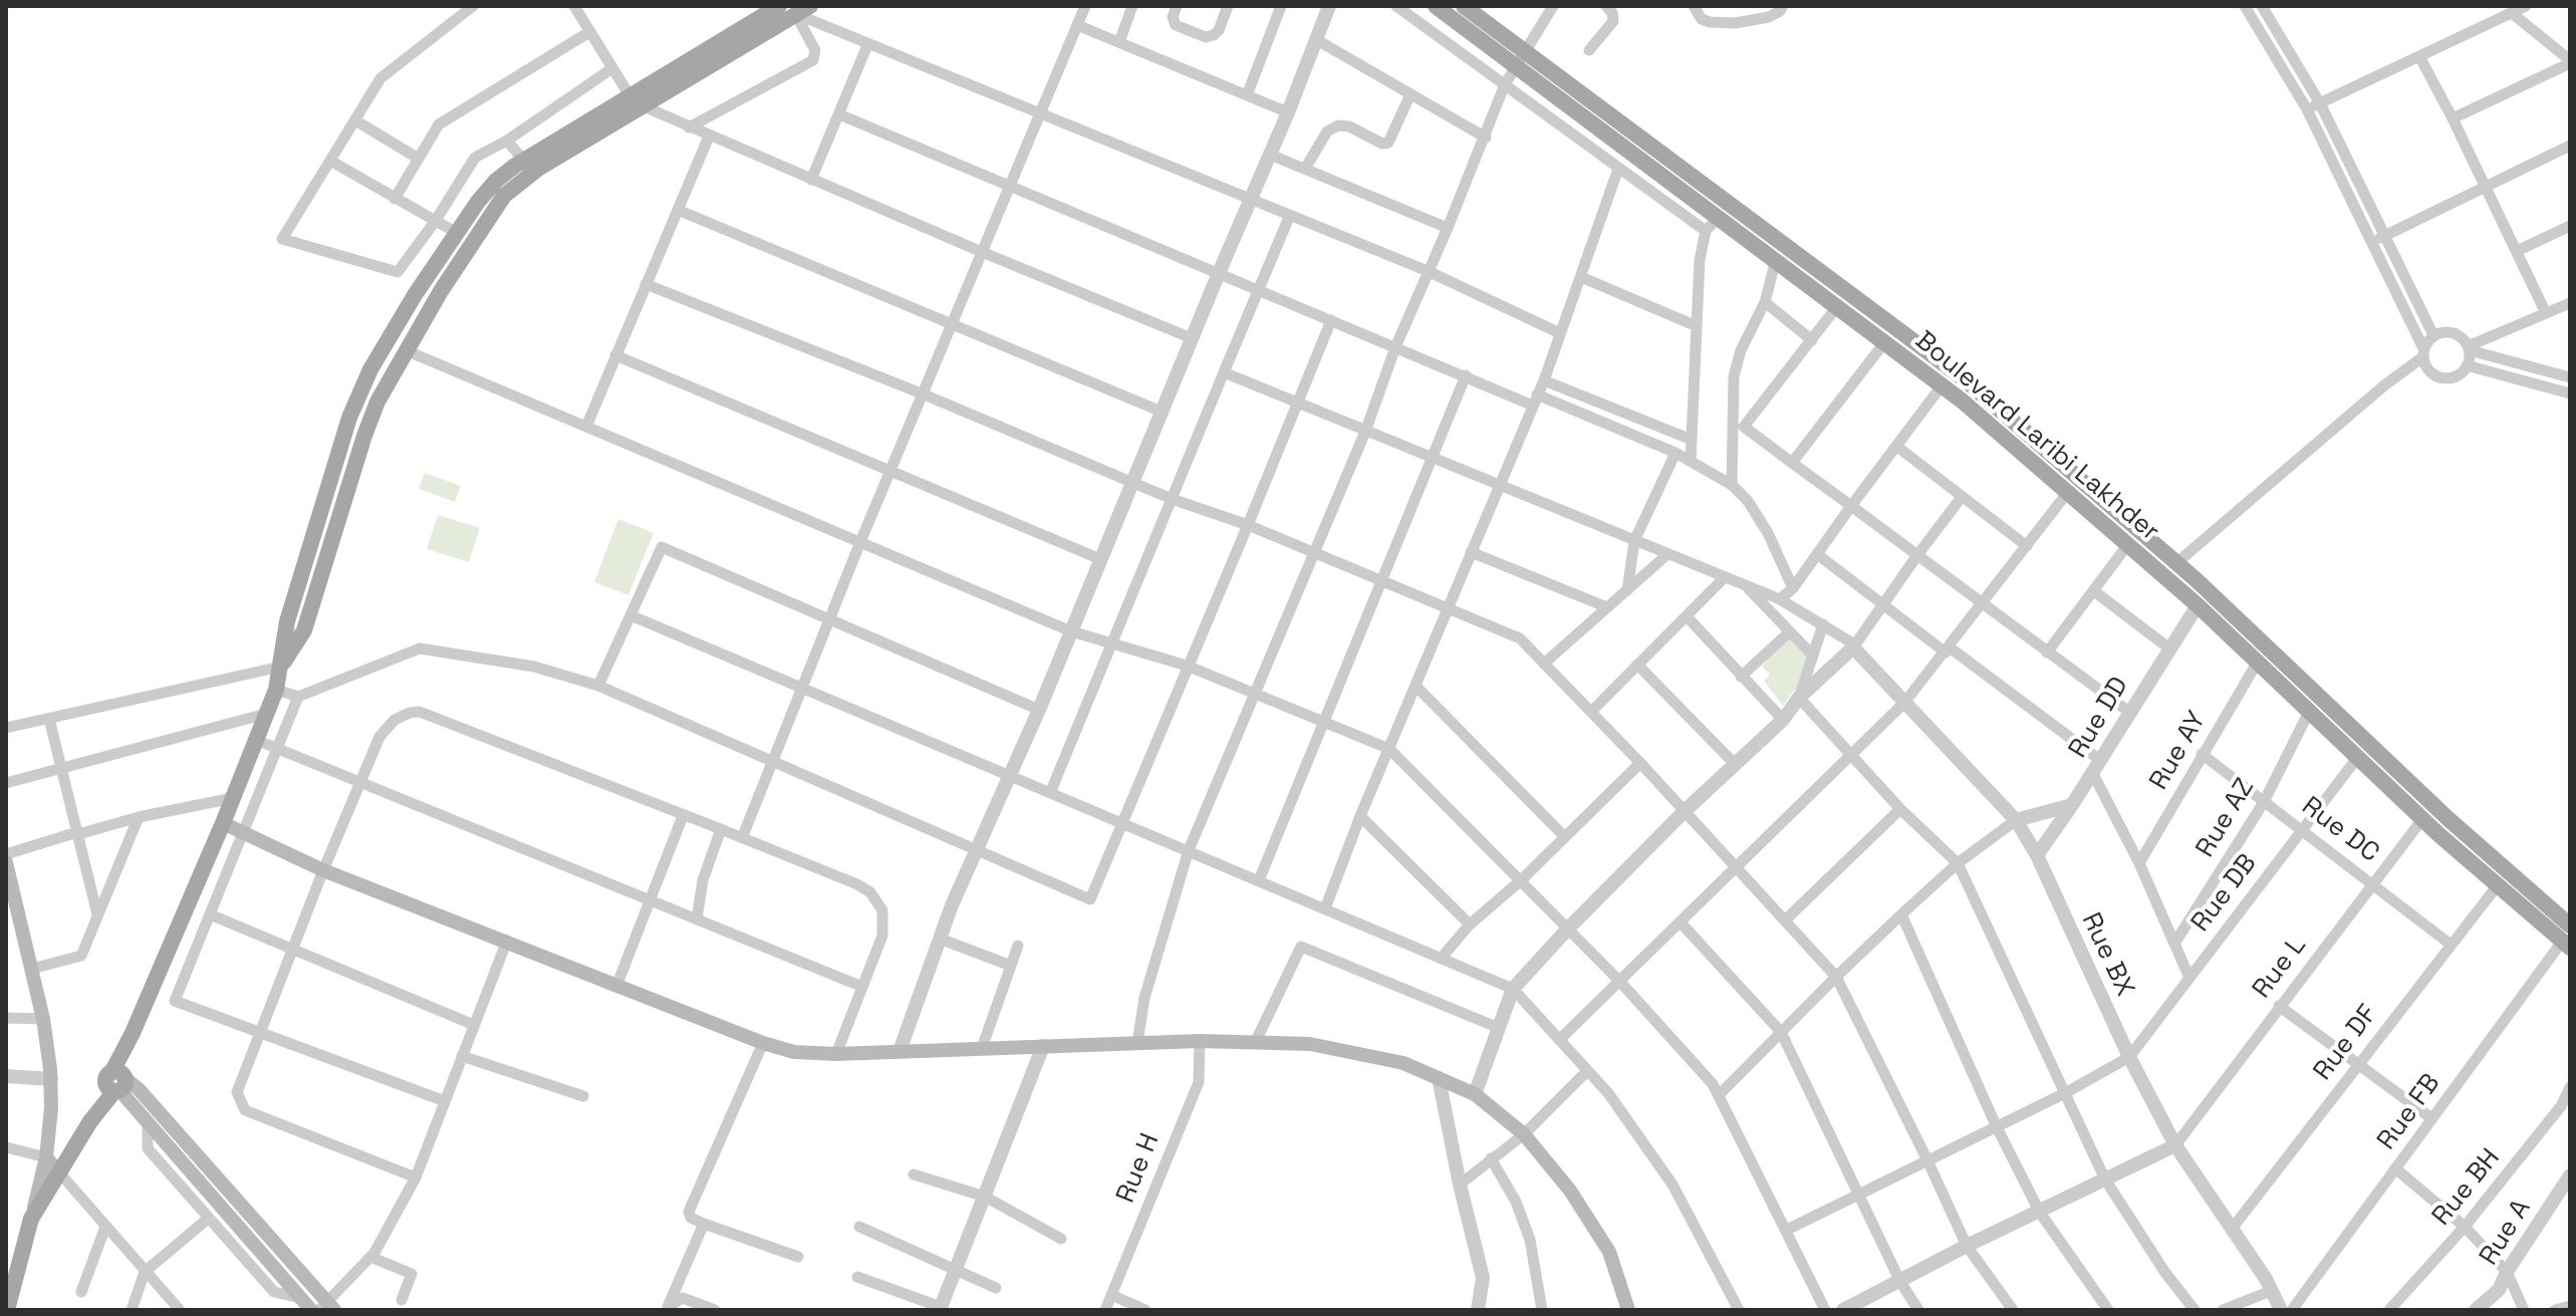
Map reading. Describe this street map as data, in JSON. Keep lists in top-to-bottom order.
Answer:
{
  "streets": {
    "main road": ["Boulevard Laribi Lakhder"],
    "street": [
      "Rue DD",
      "Rue AY",
      "Rue AZ",
      "Rue DC",
      "Rue DB",
      "Rue BX",
      "Rue L",
      "Rue DF",
      "Rue FB",
      "Rue H",
      "Rue BH",
      "Rue A"
    ]
  },
  "crossings": [
    ["Boulevard Laribi Lakhder", "Rue DD"],
    ["Boulevard Laribi Lakhder", "Rue AY"],
    ["Boulevard Laribi Lakhder", "Rue AZ"],
    ["Boulevard Laribi Lakhder", "Rue DB"],
    ["Boulevard Laribi Lakhder", "Rue L"],
    ["Boulevard Laribi Lakhder", "Rue DF"],
    ["Boulevard Laribi Lakhder", "Rue FB"],
    ["Rue DD", "Rue BX"],
    ["Rue AY", "Rue DC"],
    ["Rue AZ", "Rue DC"],
    ["Rue DC", "Rue DB"],
    ["Rue DC", "Rue L"],
    ["Rue DC", "Rue DF"],
    ["Rue DB", "Rue BX"],
    ["Rue BX", "Rue L"],
    ["Rue BX", "Rue DF"]
  ]
}
